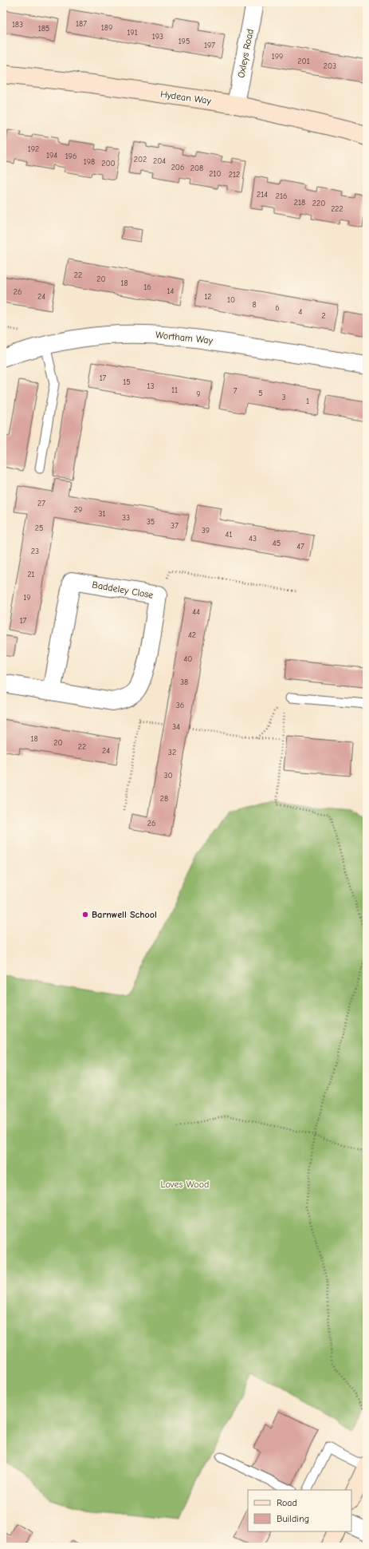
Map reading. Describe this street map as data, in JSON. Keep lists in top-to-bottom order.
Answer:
{
  "streets": {
    "street": [
      "Oxleys Road",
      "Hydean Way",
      "Wortham Way",
      "Baddeley Close"
    ]
  },
  "crossings": [
    ["Oxleys Road", "Hydean Way"]
  ],
  "parks": ["Loves Wood"],
  "places": ["Barnwell School"],
  "house_numbers": [
    "187",
    "183",
    "189",
    "185",
    "191",
    "193",
    "195",
    "197",
    "199",
    "201",
    "203",
    "192",
    "194",
    "196",
    "202",
    "204",
    "198",
    "200",
    "206",
    "208",
    "210",
    "212",
    "214",
    "216",
    "218",
    "220",
    "222",
    "22",
    "20",
    "18",
    "16",
    "14",
    "26",
    "24",
    "12",
    "10",
    "8",
    "6",
    "4",
    "2",
    "17",
    "15",
    "13",
    "11",
    "7",
    "5",
    "9",
    "3",
    "1",
    "27",
    "29",
    "31",
    "33",
    "35",
    "37",
    "25",
    "39",
    "41",
    "43",
    "45",
    "47",
    "23",
    "21",
    "19",
    "44",
    "17",
    "42",
    "40",
    "38",
    "36",
    "34",
    "18",
    "20",
    "22",
    "24",
    "32",
    "30",
    "28",
    "26"
  ],
  "legend": ["Road", "Building"]
}
